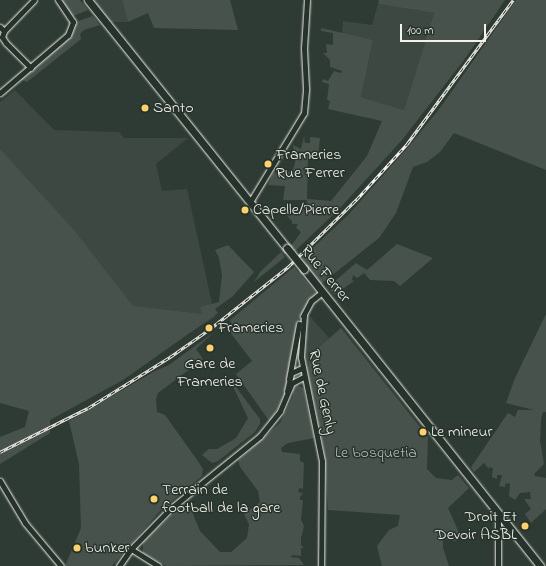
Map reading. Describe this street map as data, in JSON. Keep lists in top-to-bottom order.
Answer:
{
  "streets": {
    "main road": ["Rue Ferrer"],
    "street": ["Rue de Genly"]
  },
  "parks": ["Le bosquetia"],
  "places": [
    "Santo",
    "Frameries Rue Ferrer",
    "Capelle/Pierre",
    "Frameries",
    "Gare de Frameries",
    "Le mineur",
    "Terrain de football de la gare",
    "Droit Et Devoir ASBL",
    "bunker"
  ],
  "scale_bar": "100 m"
}
